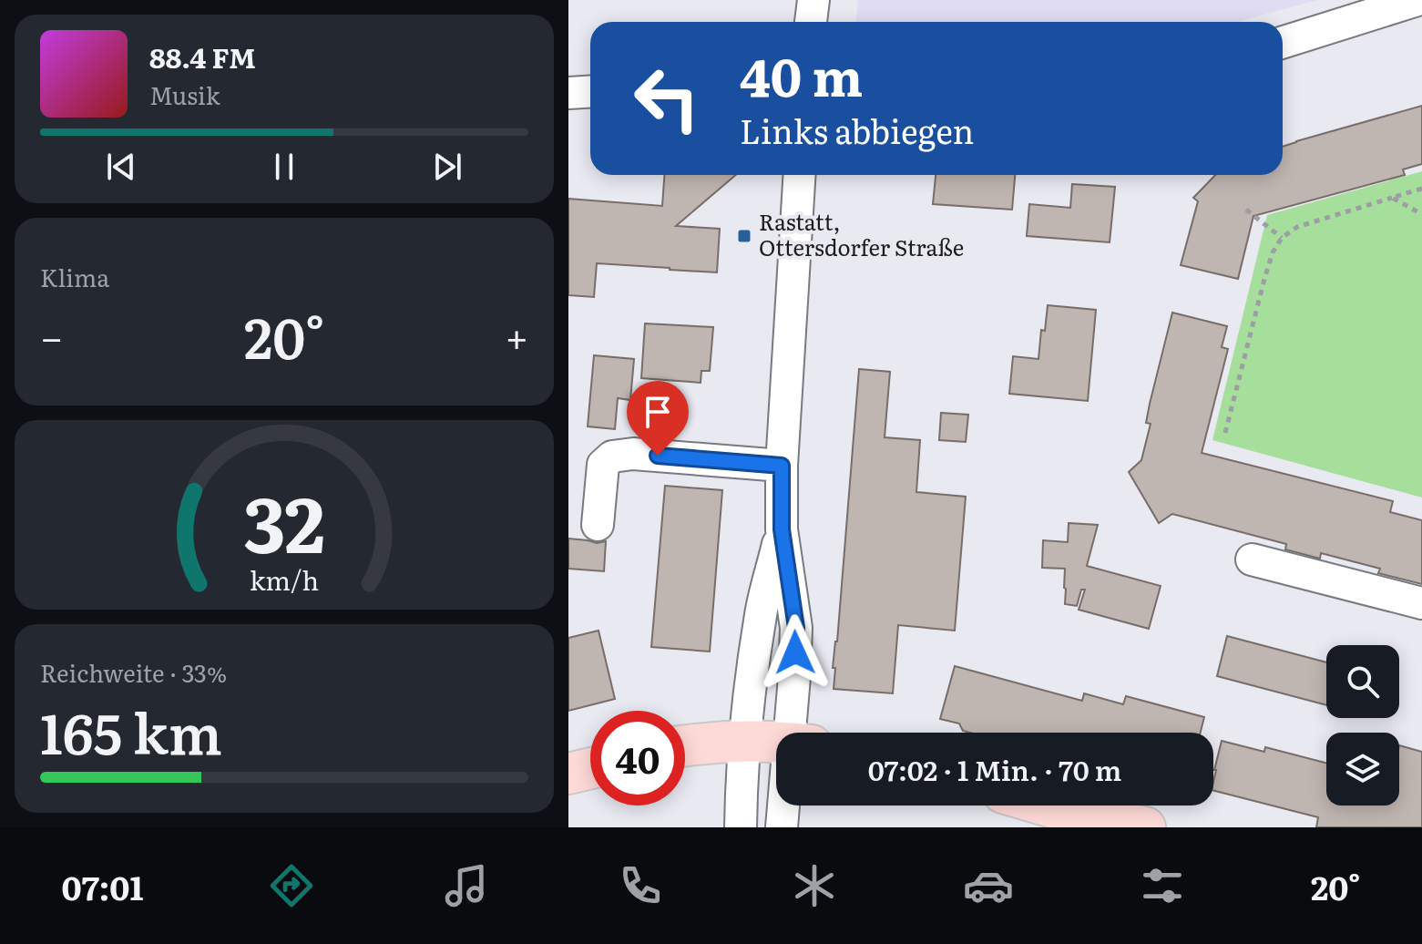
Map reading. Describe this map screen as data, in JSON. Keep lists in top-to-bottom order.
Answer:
{
  "places": {
    "transit": ["Rastatt, Ottersdorfer Straße"]
  },
  "page": {
    "turn": ["40 m", "Links abbiegen"],
    "song": ["88.4 FM", "Musik"],
    "tile": [
      "Klima",
      ["Reichweite · 33%", "165 km"]
    ],
    "heat": ["−", "20°", "+"],
    "limit": "40",
    "trip": "07:02 · 1 Min. · 70 m",
    "tabs": ["07:01", "20°"],
    "gauge": ["32", "km/h"]
  }
}
